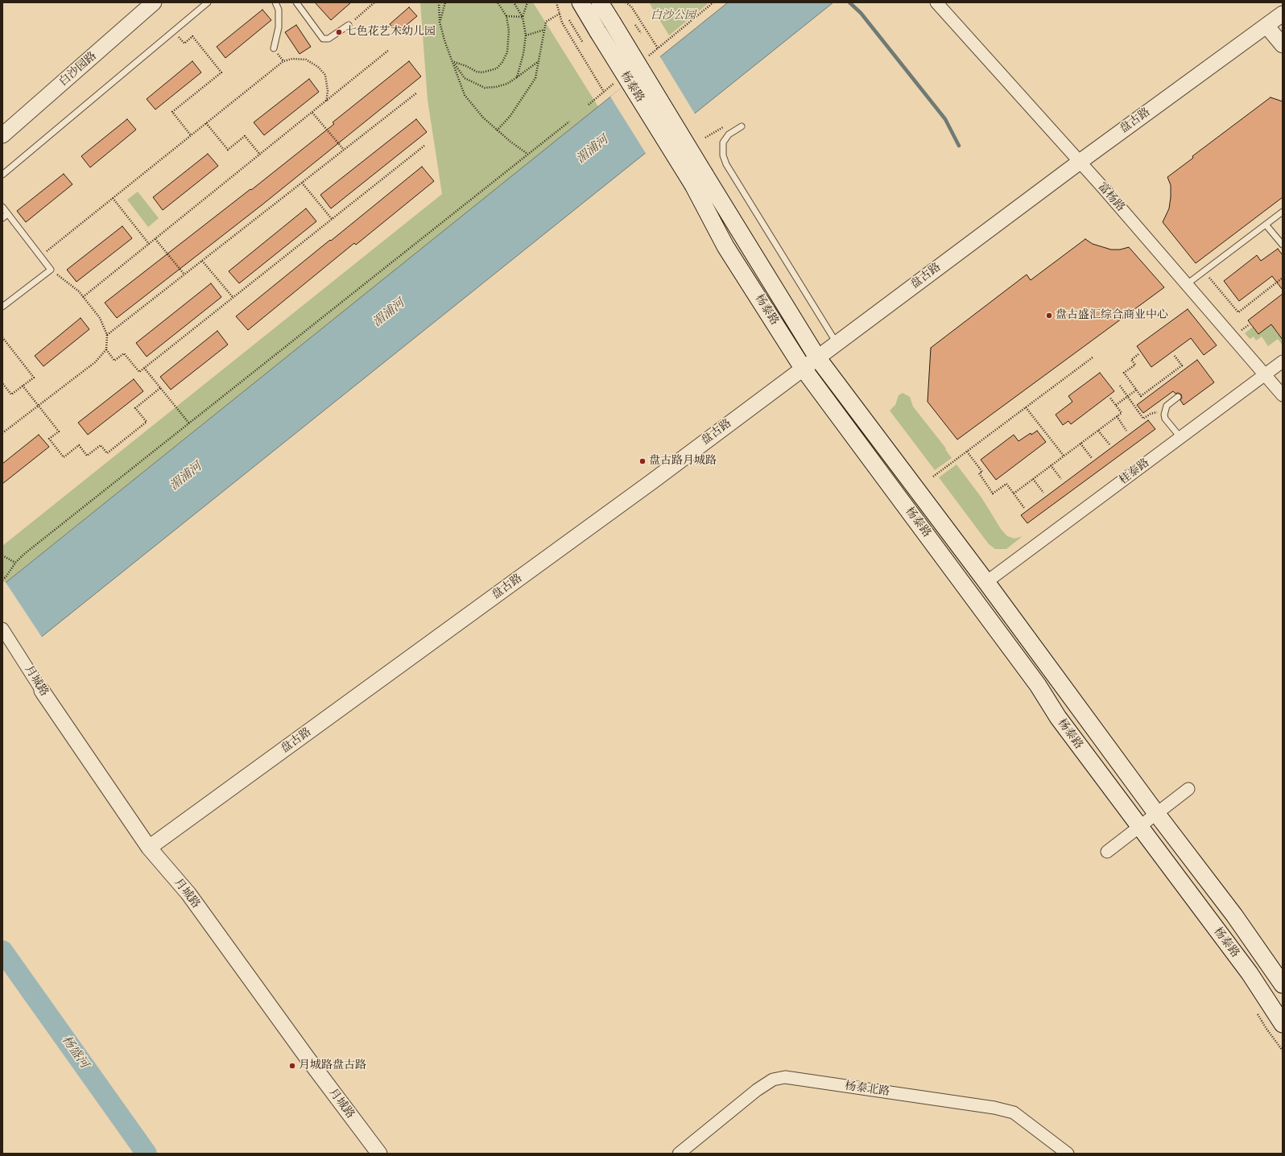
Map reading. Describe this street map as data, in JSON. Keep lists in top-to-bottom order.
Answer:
{
  "streets": {
    "main road": ["杨泰路"],
    "street": [
      "白沙园路",
      "盘古路",
      "富杨路",
      "桂泰路",
      "月城路",
      "杨泰北路"
    ]
  },
  "crossings": [
    ["杨泰路", "盘古路"],
    ["杨泰路", "桂泰路"],
    ["盘古路", "富杨路"],
    ["盘古路", "月城路"],
    ["富杨路", "桂泰路"]
  ],
  "water": ["湄浦河", "杨盛河"],
  "parks": ["白沙公园"],
  "places": [
    "七色花艺术幼儿园",
    "盘古盛汇综合商业中心",
    "盘古路月城路",
    "月城路盘古路"
  ]
}
